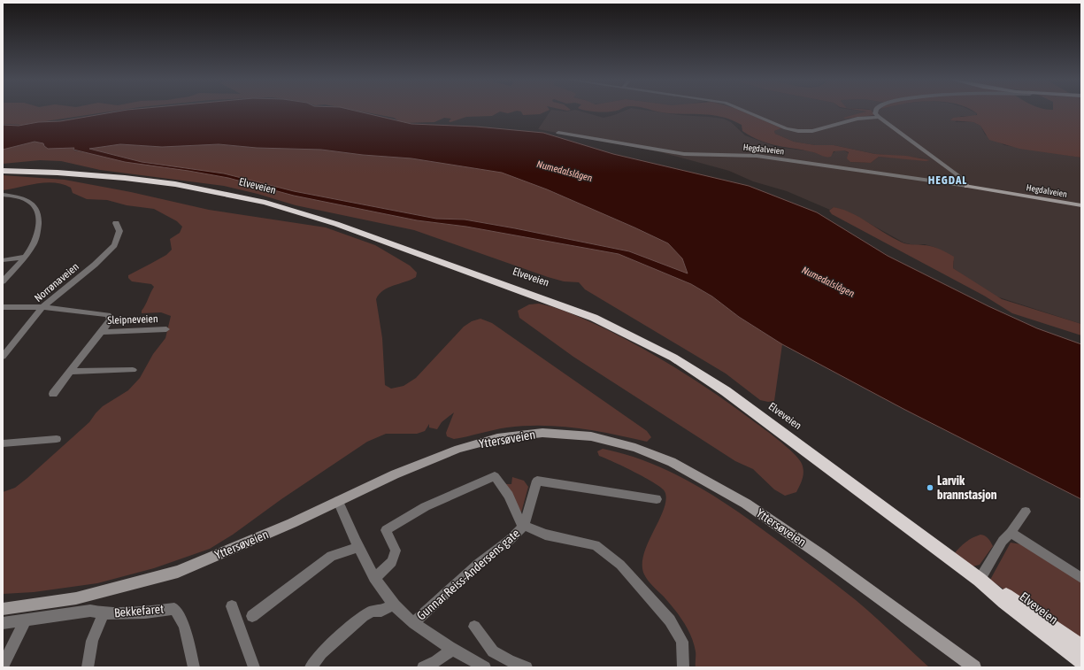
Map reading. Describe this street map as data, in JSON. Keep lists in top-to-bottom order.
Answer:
{
  "streets": {
    "highway": ["Elveveien"],
    "main road": ["Hegdalveien", "Yttersøveien"],
    "street": [
      "Norrønaveien",
      "Sleipneveien",
      "Gunnar Reiss-Andersens gate",
      "Bekkefaret"
    ]
  },
  "crossings": [
    ["Norrønaveien", "Sleipneveien"],
    ["Yttersøveien", "Gunnar Reiss-Andersens gate"]
  ],
  "districts": ["HEGDAL"],
  "water": ["Numedalslågen"],
  "places": ["Larvik brannstasjon"]
}
